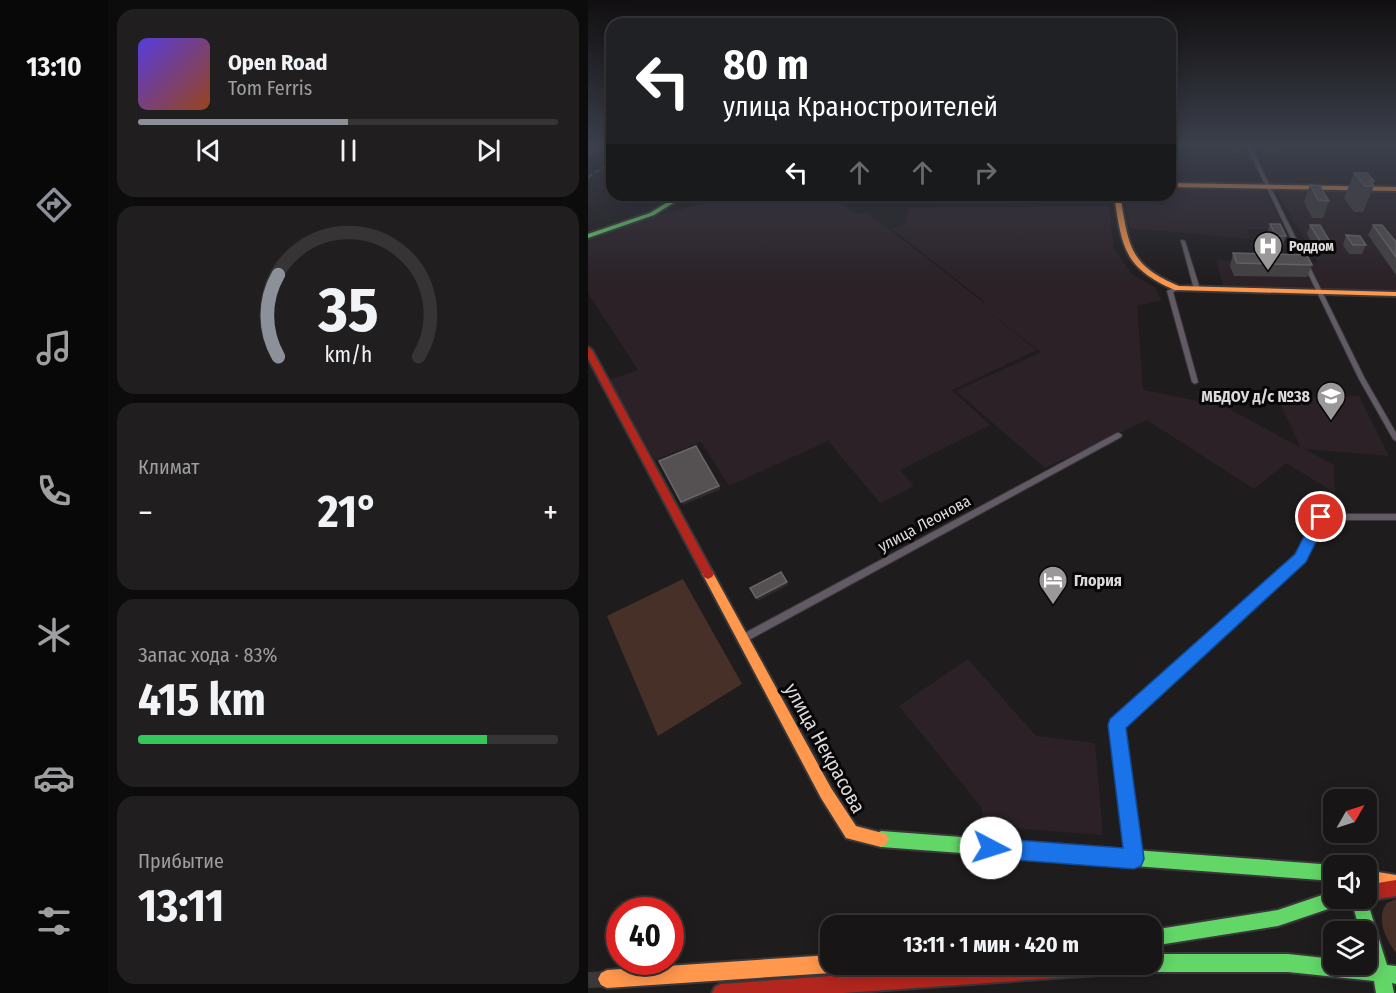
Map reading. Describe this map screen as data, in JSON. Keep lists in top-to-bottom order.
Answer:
{
  "streets": {
    "street": ["улица Леонова", "улица Некрасова"]
  },
  "crossings": [
    ["улица Леонова", "улица Некрасова"]
  ],
  "places": {
    "hospital": ["Роддом"],
    "school or university": ["МБДОУ д/с №38"],
    "hotel": ["Глория"]
  },
  "north": "top right",
  "page": {
    "tabs": "13:10",
    "turn": ["80 m", "улица Краностроителей"],
    "song": ["Open Road", "Tom Ferris"],
    "tile": [
      "Климат",
      ["Запас хода · 83%", "415 km"],
      ["Прибытие", "13:11"]
    ],
    "heat": ["−", "21°", "+"],
    "limit": "40",
    "trip": "13:11 · 1 мин · 420 m",
    "gauge": ["35", "km/h"]
  }
}
